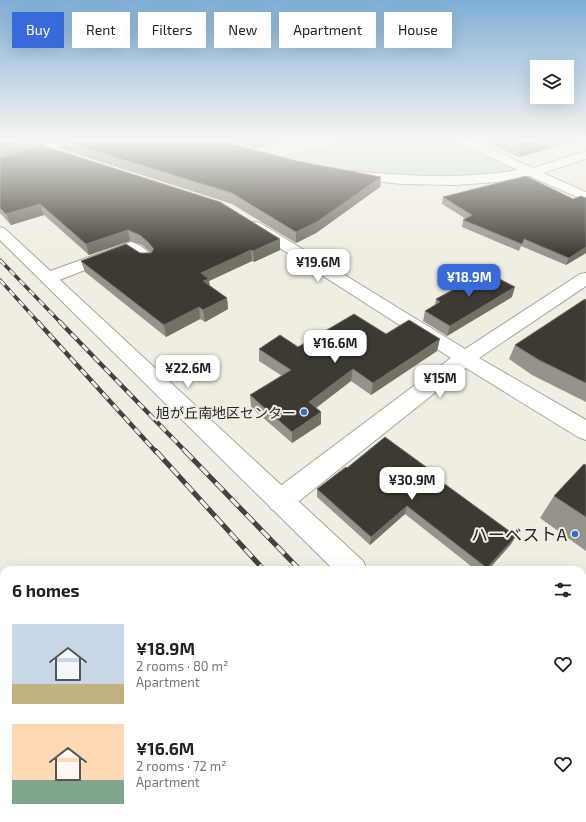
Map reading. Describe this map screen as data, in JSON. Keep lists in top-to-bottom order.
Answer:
{
  "places": ["旭が丘南地区センター", "ハーベストA"],
  "page": {
    "chip": [
      "Buy",
      "Rent",
      "Filters",
      "New",
      "Apartment",
      "House"
    ],
    "price": [
      "¥19.6M",
      "¥18.9M",
      "¥16.6M",
      "¥22.6M",
      "¥15M",
      "¥30.9M"
    ],
    "heading": "6 homes",
    "list": [
      {
        "name": "¥18.9M",
        "note": "2 rooms · 80 m² · Apartment"
      },
      {
        "name": "¥16.6M",
        "note": "2 rooms · 72 m² · Apartment"
      }
    ]
  }
}
